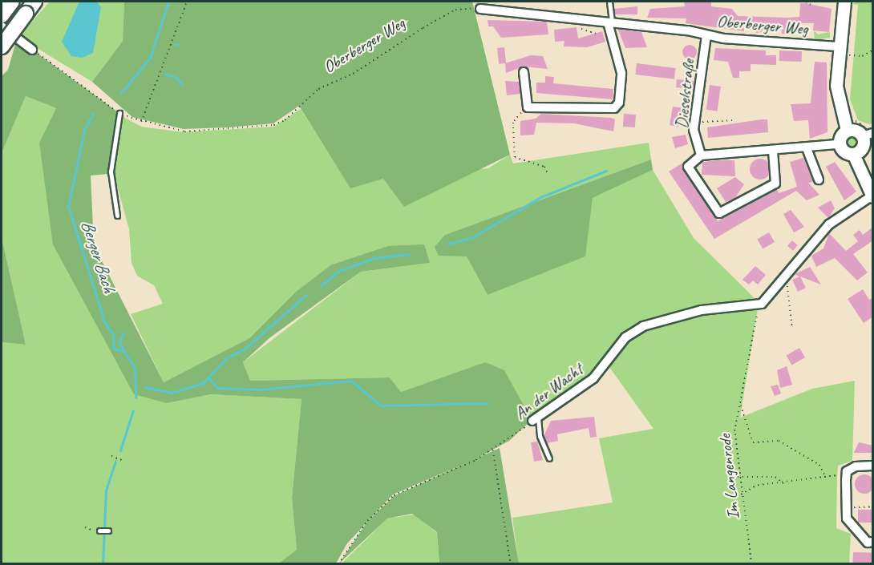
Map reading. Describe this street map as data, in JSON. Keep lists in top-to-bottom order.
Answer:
{
  "streets": {
    "street": ["Oberberger Weg", "Dieselstraße", "An der Wacht"],
    "path": ["Im Langenrode"]
  },
  "crossings": [
    ["Oberberger Weg", "Dieselstraße"],
    ["An der Wacht", "Im Langenrode"]
  ],
  "water": ["Berger Bach"]
}
